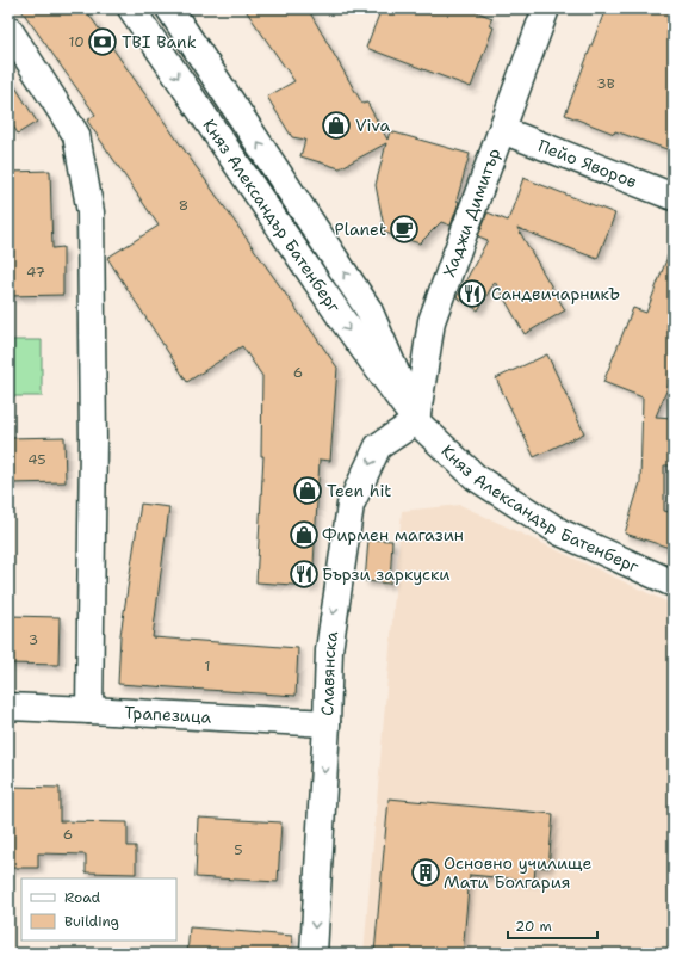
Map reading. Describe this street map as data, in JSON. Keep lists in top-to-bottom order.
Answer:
{
  "streets": {
    "street": [
      "Пейо Яворов",
      "Хаджи Димитър",
      "Княз Александър Батенберг",
      "Славянска",
      "Трапезица"
    ]
  },
  "crossings": [
    ["Пейо Яворов", "Хаджи Димитър"],
    ["Хаджи Димитър", "Княз Александър Батенберг"],
    ["Хаджи Димитър", "Славянска"],
    ["Княз Александър Батенберг", "Славянска"],
    ["Славянска", "Трапезица"]
  ],
  "one_way": ["Славянска"],
  "places": {
    "bank": ["TBI Bank"],
    "shop": ["Viva", "Teen hit", "Фирмен магазин"],
    "cafe": ["Planet"],
    "restaurant": ["СандвичарникЪ", "Бързи заркуски"],
    "building": ["Основно училище Мати Болгария"]
  },
  "house_numbers": [
    "10",
    "3B",
    "8",
    "47",
    "6",
    "45",
    "3",
    "1",
    "6",
    "5"
  ],
  "legend": ["Road", "Building"],
  "scale_bar": "20 m"
}
